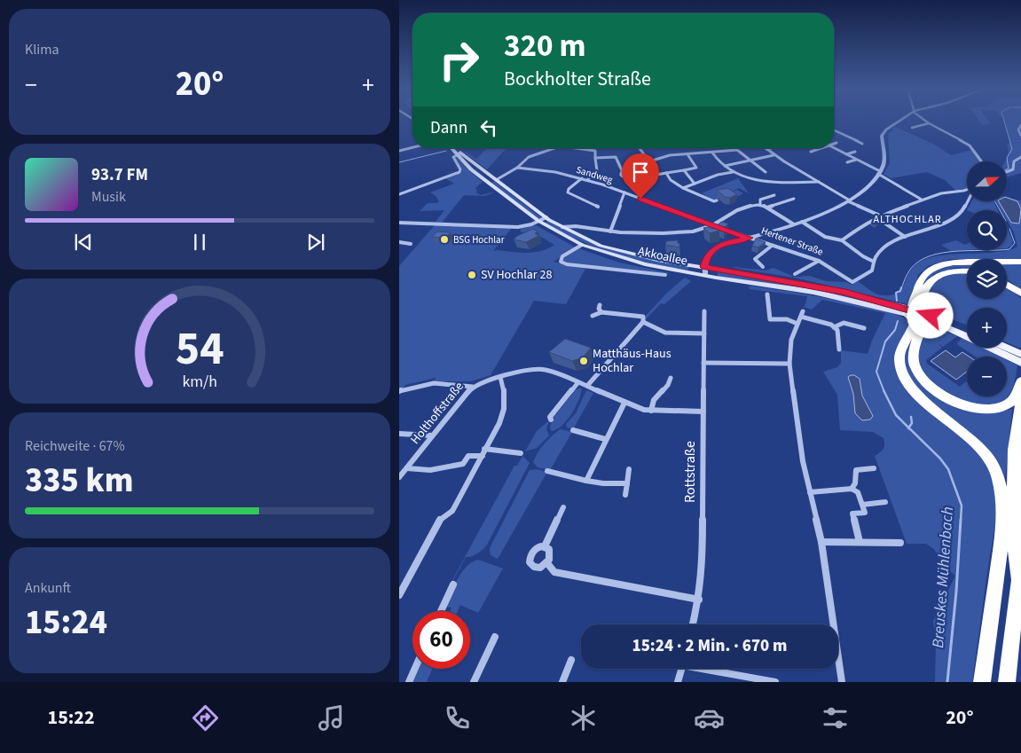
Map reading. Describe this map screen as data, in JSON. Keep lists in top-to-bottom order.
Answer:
{
  "streets": {
    "main road": ["Akkoallee"],
    "street": [
      "Sandweg",
      "Hertener Straße",
      "Holthoffstraße",
      "Rottstraße"
    ]
  },
  "crossings": [
    ["Sandweg", "Hertener Straße"],
    ["Holthoffstraße", "Rottstraße"]
  ],
  "districts": ["ALTHOCHLAR"],
  "water": ["Breuskes Mühlenbach"],
  "places": ["BSG Hochlar", "SV Hochlar 28", "Matthäus-Haus Hochlar"],
  "north": "right",
  "page": {
    "tile": [
      "Klima",
      ["Reichweite · 67%", "335 km"],
      ["Ankunft", "15:24"]
    ],
    "turn": ["320 m", "Bockholter Straße"],
    "heat": ["−", "20°", "+"],
    "then": "Dann",
    "song": ["93.7 FM", "Musik"],
    "map_buttons": ["+", "−"],
    "limit": "60",
    "trip": "15:24 · 2 Min. · 670 m",
    "tabs": ["15:22", "20°"],
    "gauge": ["54", "km/h"]
  }
}
